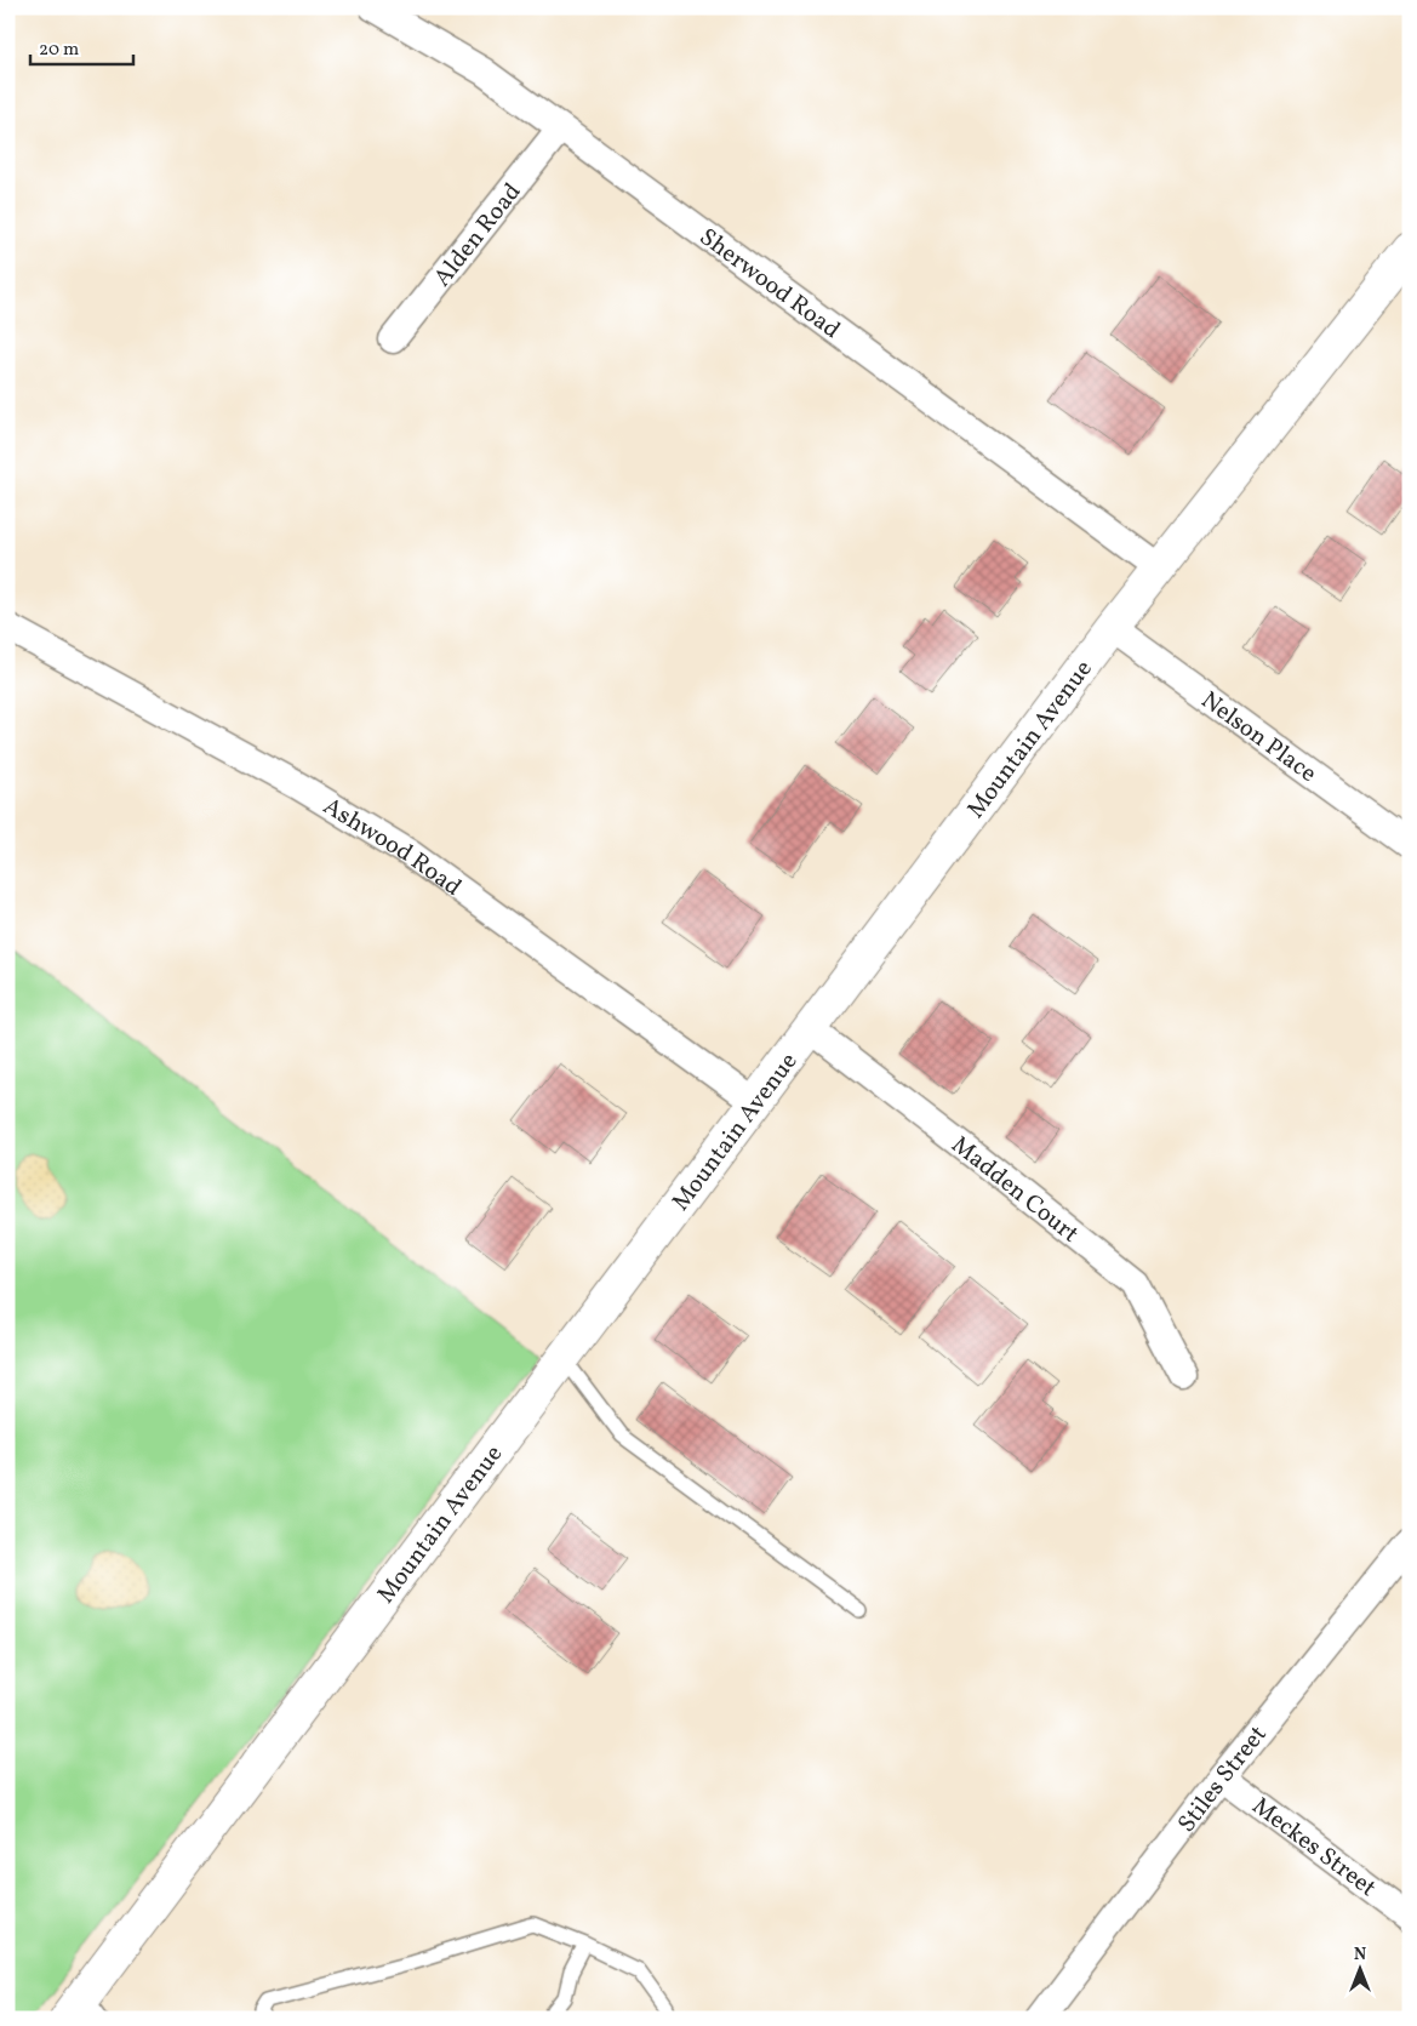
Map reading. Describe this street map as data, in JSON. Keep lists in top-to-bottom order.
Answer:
{
  "streets": {
    "street": [
      "Alden Road",
      "Sherwood Road",
      "Nelson Place",
      "Mountain Avenue",
      "Ashwood Road",
      "Madden Court",
      "Stiles Street",
      "Meckes Street"
    ]
  },
  "crossings": [
    ["Alden Road", "Sherwood Road"],
    ["Sherwood Road", "Mountain Avenue"],
    ["Nelson Place", "Mountain Avenue"],
    ["Mountain Avenue", "Ashwood Road"],
    ["Mountain Avenue", "Madden Court"],
    ["Stiles Street", "Meckes Street"]
  ],
  "scale_bar": "20 m",
  "north": "top"
}
